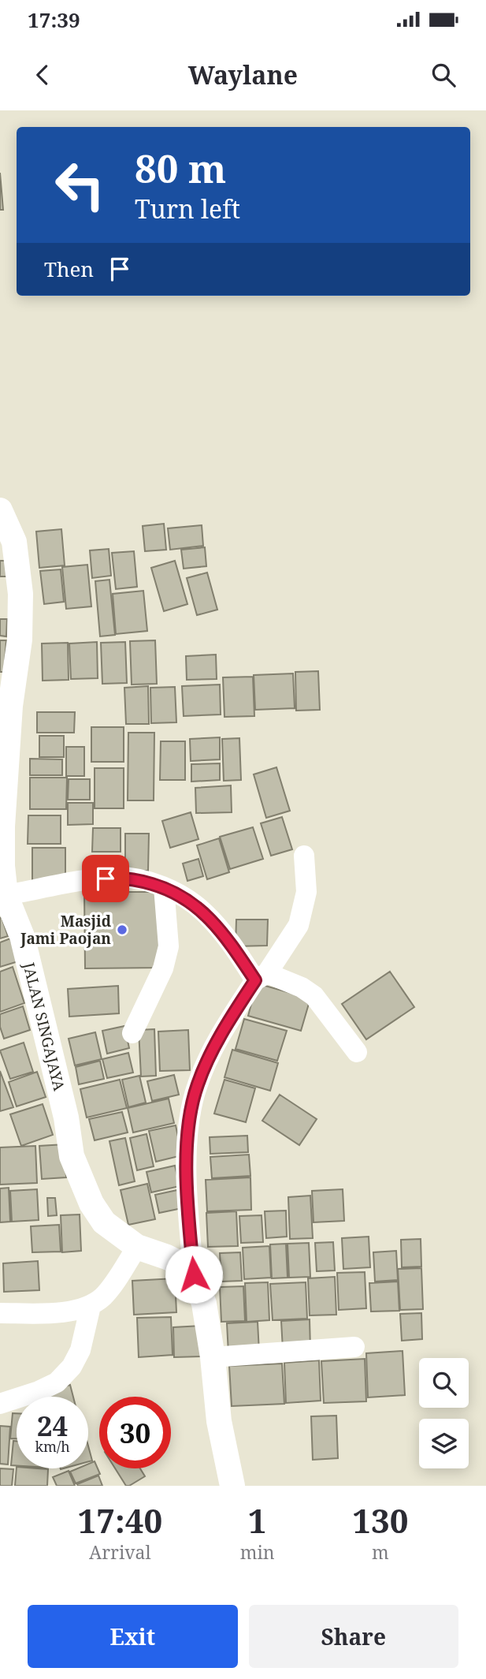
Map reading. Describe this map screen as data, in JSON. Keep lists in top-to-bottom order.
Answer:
{
  "streets": {
    "street": ["JALAN SINGAJAYA"]
  },
  "places": ["Masjid Jami Paojan"],
  "page": {
    "status": "17:39",
    "header": "Waylane",
    "turn": ["80 m", "Turn left"],
    "then": "Then",
    "speed": "24 km/h",
    "limit": "30",
    "eta": [
      "17:40",
      "Arrival",
      "1",
      "min",
      "130",
      "m"
    ],
    "buttons": ["Exit", "Share"]
  }
}
